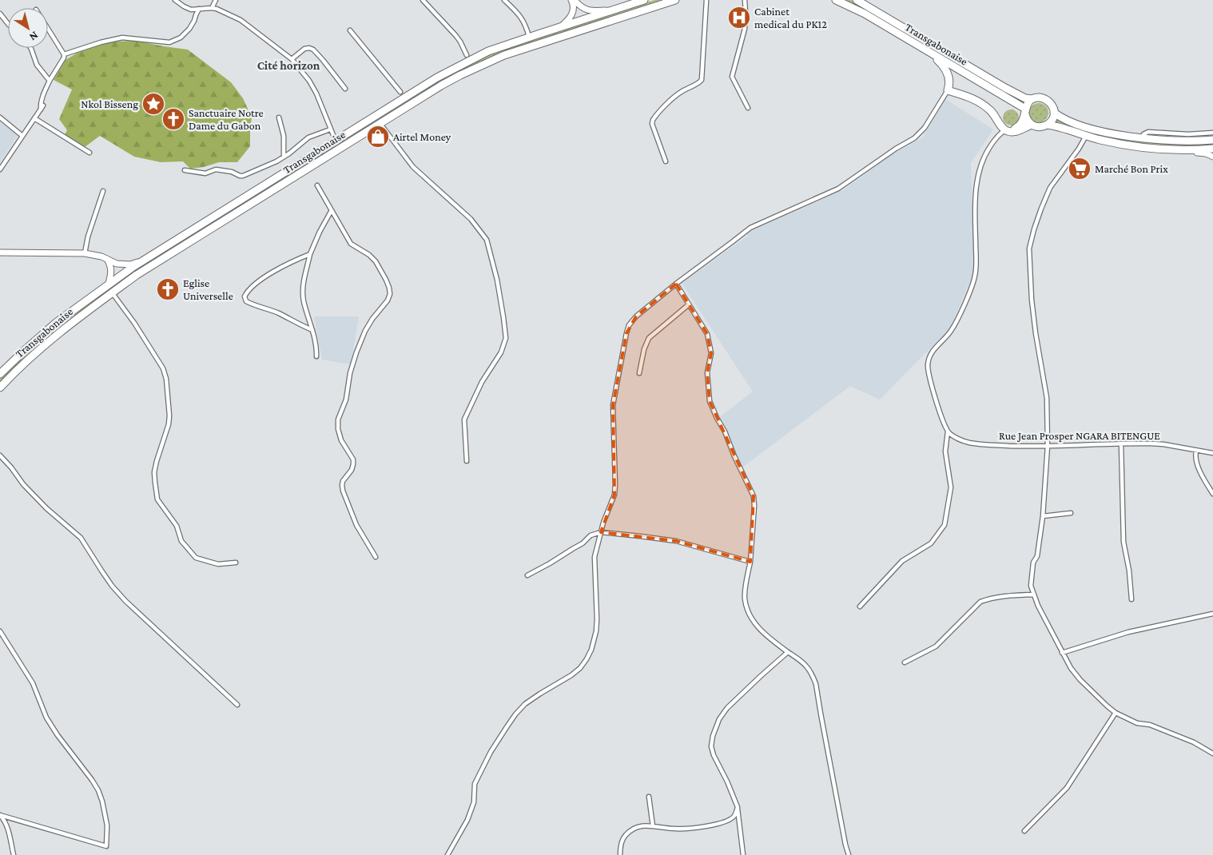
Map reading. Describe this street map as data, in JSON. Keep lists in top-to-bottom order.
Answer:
{
  "streets": {
    "highway": ["Transgabonaise"],
    "street": ["Rue Jean Prosper NGARA BITENGUE"]
  },
  "districts": ["Cité horizon"],
  "places": {
    "hospital": ["Cabinet medical du PK12"],
    "place": ["Nkol Bisseng"],
    "church": ["Sanctuaire Notre Dame du Gabon", "Eglise Universelle"],
    "shop": ["Airtel Money"],
    "supermarket": ["Marché Bon Prix"]
  },
  "north": "bottom right"
}
